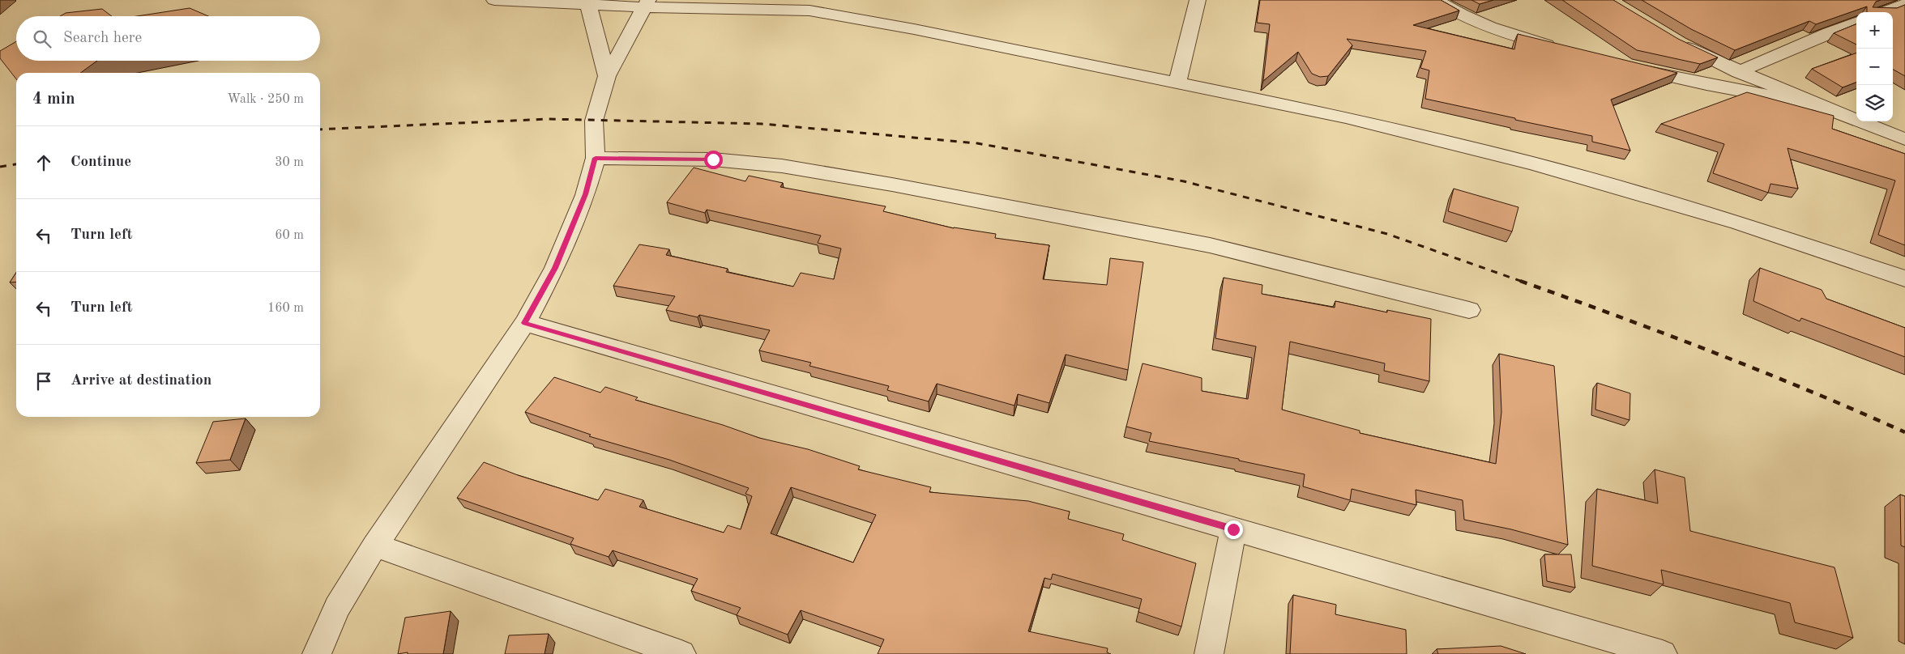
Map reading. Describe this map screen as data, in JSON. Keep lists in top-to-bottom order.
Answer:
{
  "page": {
    "map_buttons": ["+", "−"],
    "search": "Search here",
    "heading": ["4 min", "Walk · 250 m"],
    "list": [
      ["Continue", "30 m"],
      ["Turn left", "60 m"],
      ["Turn left", "160 m"],
      "Arrive at destination"
    ]
  }
}
